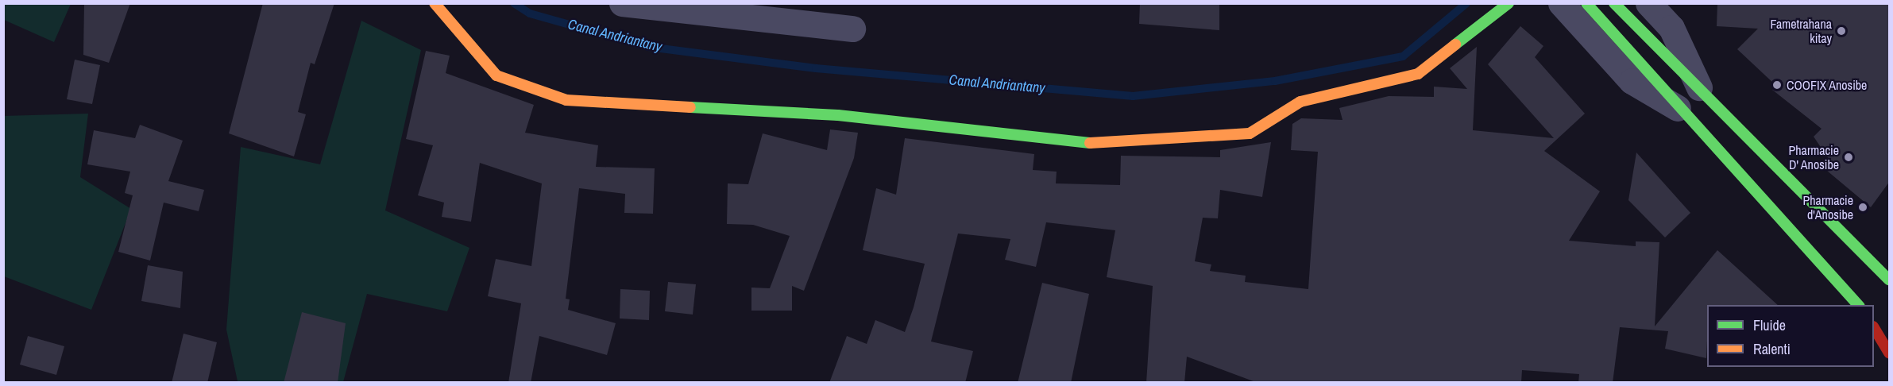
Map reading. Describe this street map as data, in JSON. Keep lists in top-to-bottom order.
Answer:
{
  "water": ["Canal Andriantany"],
  "places": [
    "Fametrahana kitay",
    "COOFIX Anosibe",
    "Pharmacie D' Anosibe",
    "Pharmacie d'Anosibe"
  ],
  "legend": ["Fluide", "Ralenti"]
}
